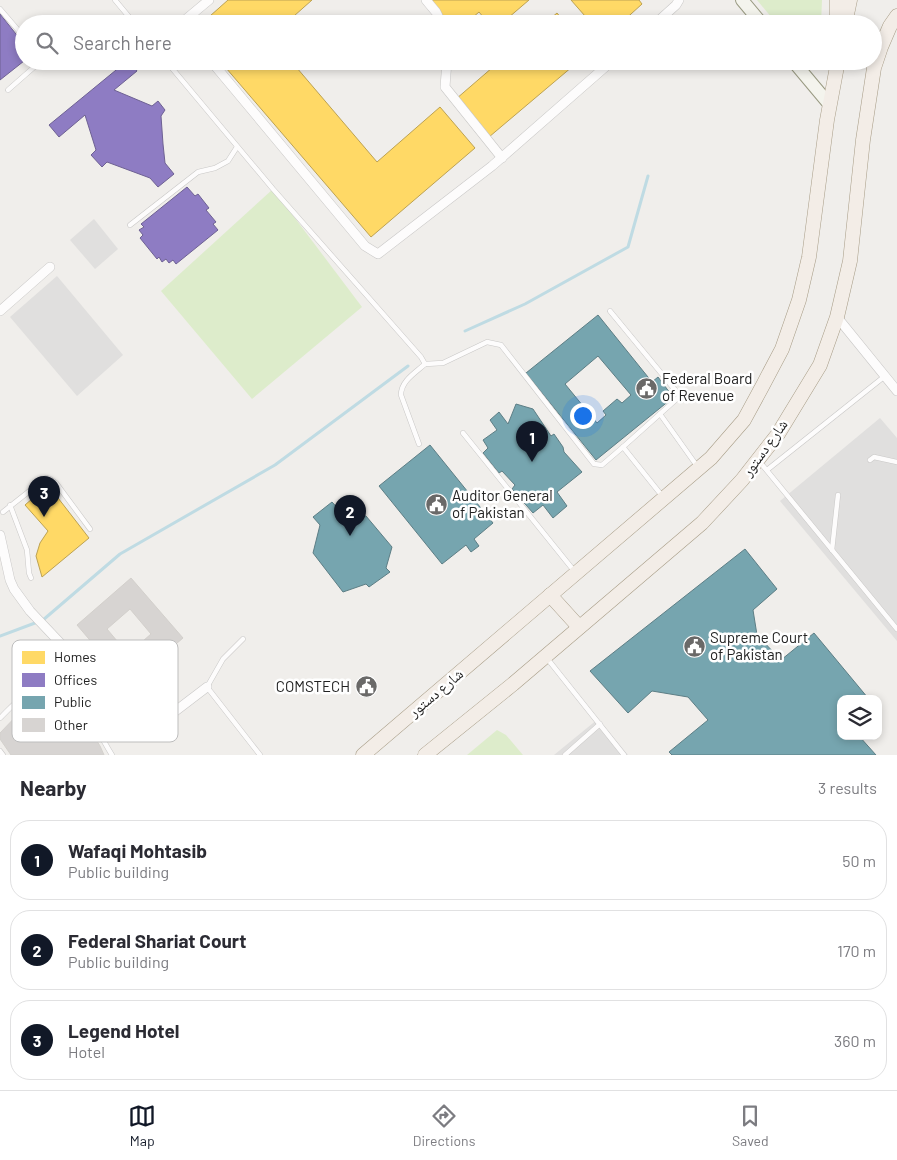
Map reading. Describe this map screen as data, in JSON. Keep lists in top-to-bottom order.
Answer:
{
  "streets": {
    "main road": ["شارع دستور"]
  },
  "places": {
    "public building": [
      "Federal Board of Revenue",
      "Auditor General of Pakistan",
      "Supreme Court of Pakistan",
      "COMSTECH"
    ]
  },
  "legend": [
    "Homes",
    "Offices",
    "Public",
    "Other"
  ],
  "page": {
    "search": "Search here",
    "pins": ["1", "3", "2"],
    "heading": ["Nearby", "3 results"],
    "list": [
      {
        "mark": "1",
        "name": "Wafaqi Mohtasib",
        "note": "Public building",
        "value": "50 m"
      },
      {
        "mark": "2",
        "name": "Federal Shariat Court",
        "note": "Public building",
        "value": "170 m"
      },
      {
        "mark": "3",
        "name": "Legend Hotel",
        "note": "Hotel",
        "value": "360 m"
      }
    ],
    "nav": ["Map", "Directions", "Saved"]
  }
}
